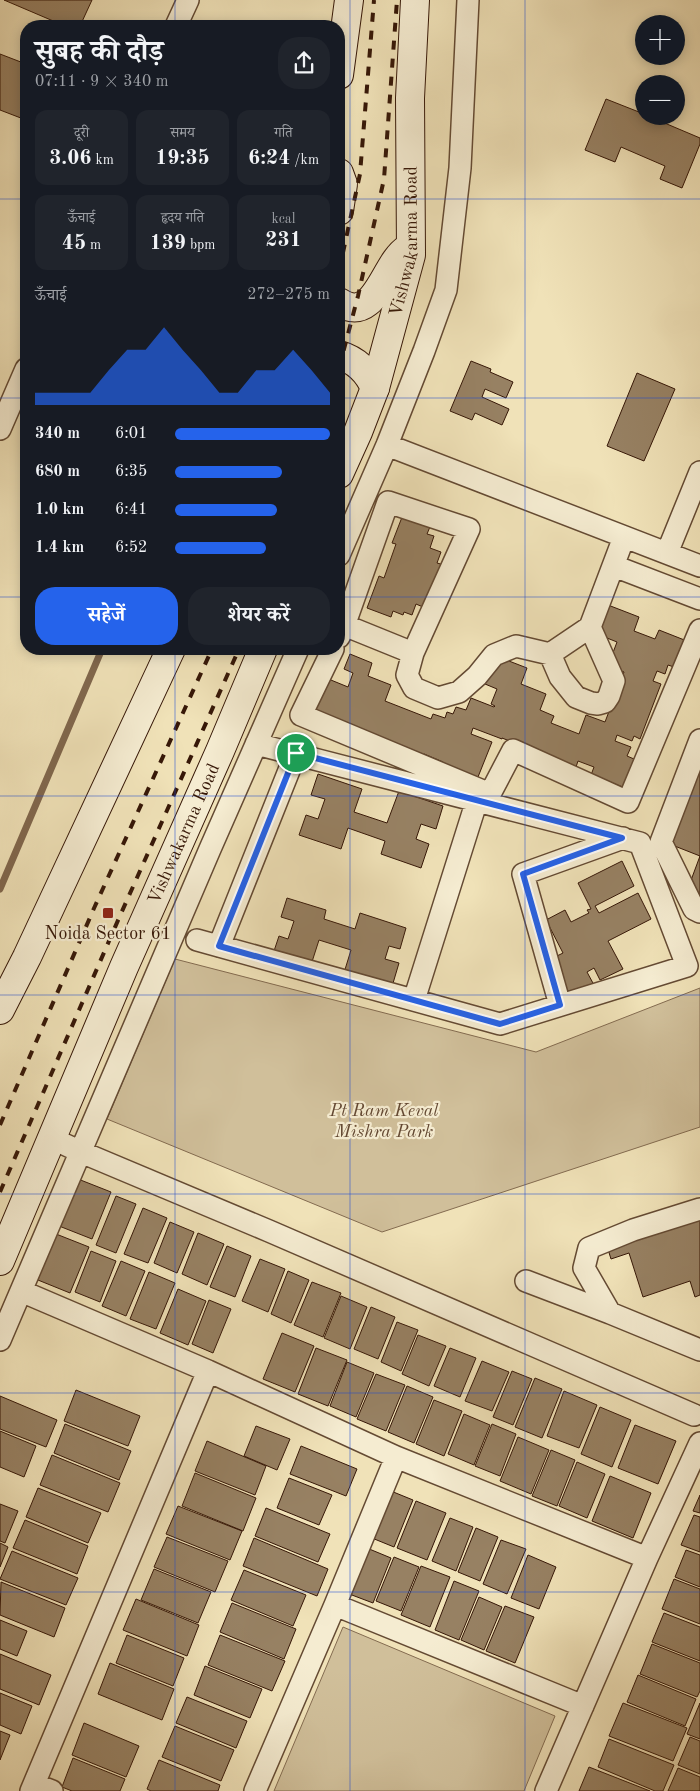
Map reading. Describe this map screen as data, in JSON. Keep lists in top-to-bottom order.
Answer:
{
  "streets": {
    "main road": ["Vishwakarma Road"]
  },
  "parks": ["Pt Ram Keval Mishra Park"],
  "places": {
    "transit": ["Noida Sector 61"]
  },
  "page": {
    "map_buttons": ["+", "−"],
    "heading": ["सुबह की दौड़", "07:11 · 9 × 340 m"],
    "stats": [
      ["दूरी", "3.06 km"],
      ["समय", "19:35"],
      ["गति", "6:24 /km"],
      ["ऊँचाई", "45 m"],
      ["हृदय गति", "139 bpm"],
      ["kcal", "231"]
    ],
    "chart": ["ऊँचाई", "272–275 m"],
    "list": [
      {
        "name": "340 m",
        "note": "6:01"
      },
      {
        "name": "680 m",
        "note": "6:35"
      },
      {
        "name": "1.0 km",
        "note": "6:41"
      },
      {
        "name": "1.4 km",
        "note": "6:52"
      }
    ],
    "buttons": ["सहेजें", "शेयर करें"]
  }
}
